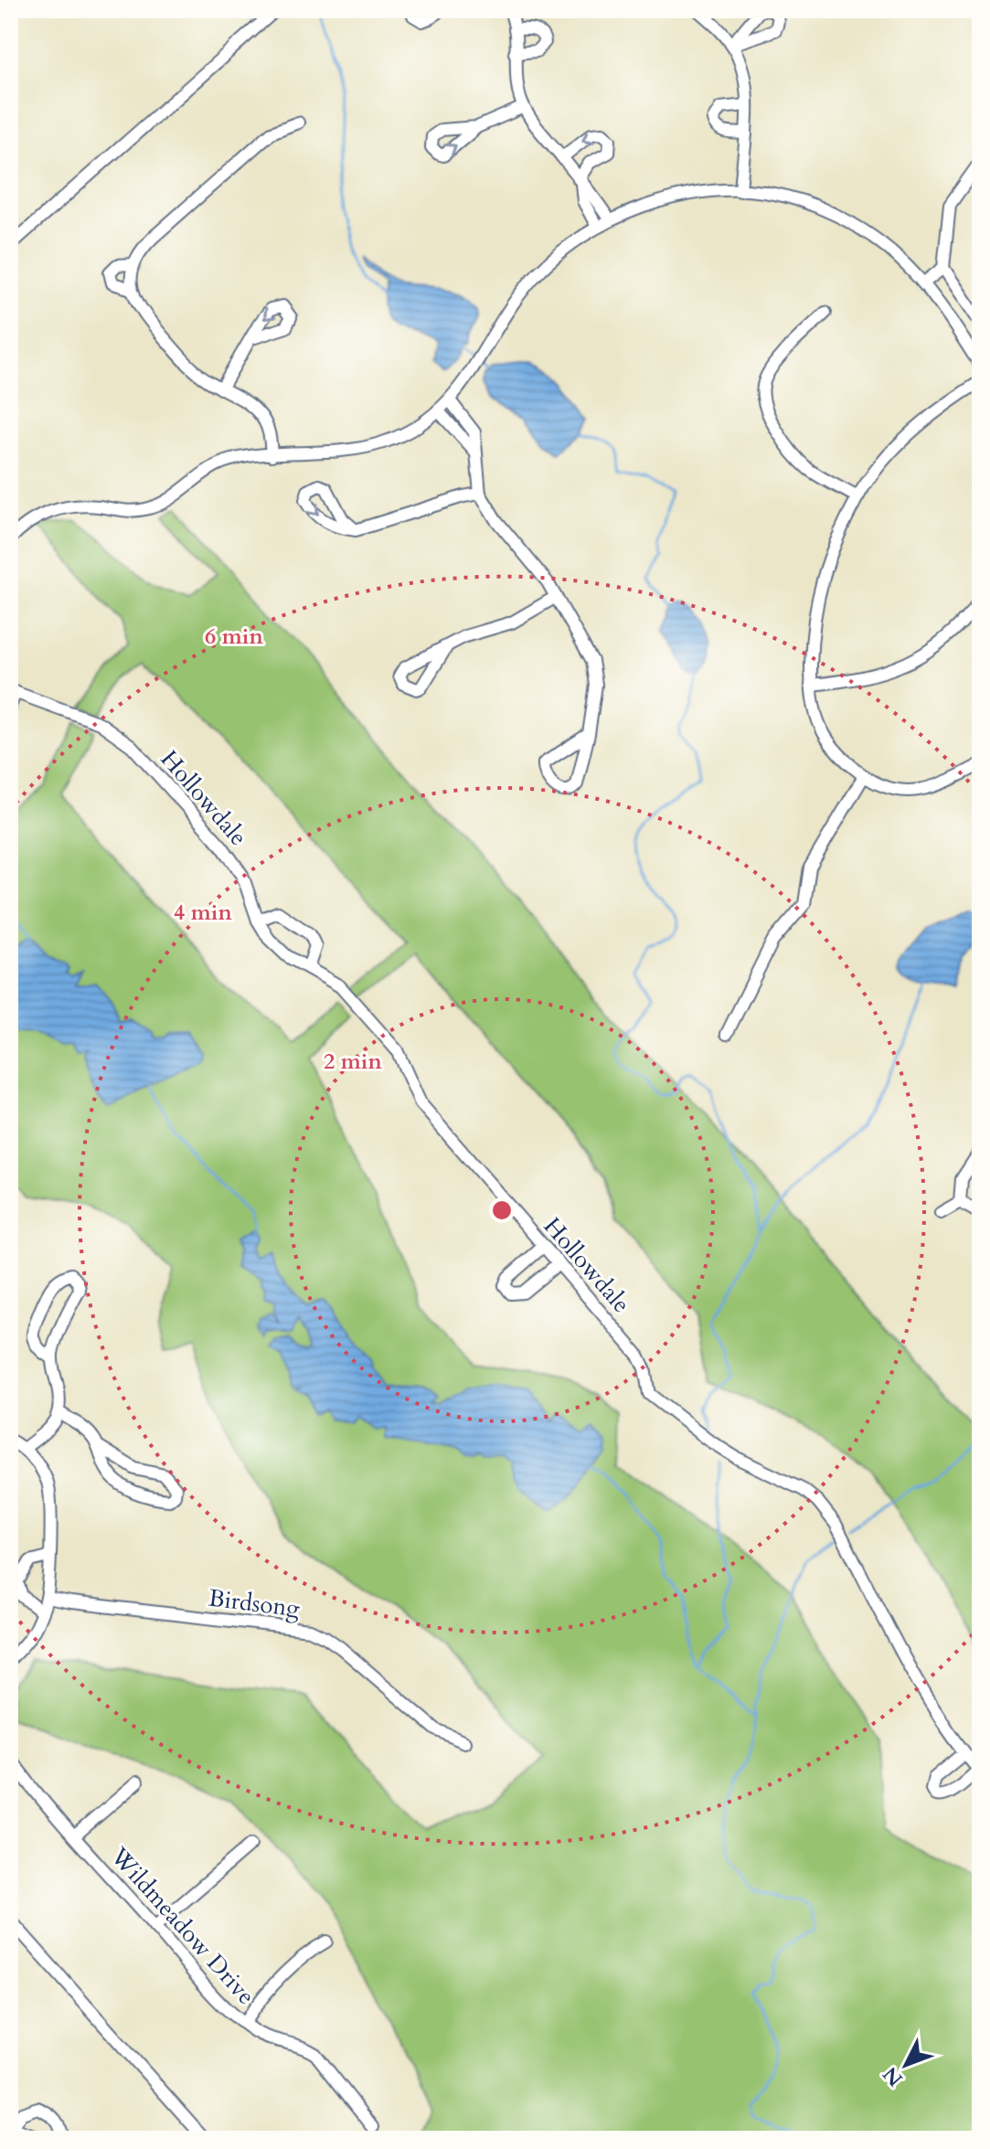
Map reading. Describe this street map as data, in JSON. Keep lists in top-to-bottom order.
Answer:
{
  "streets": {
    "street": ["Hollowdale", "Birdsong", "Wildmeadow Drive"]
  },
  "north": "bottom left",
  "rings": ["6 min", "4 min", "2 min"]
}
